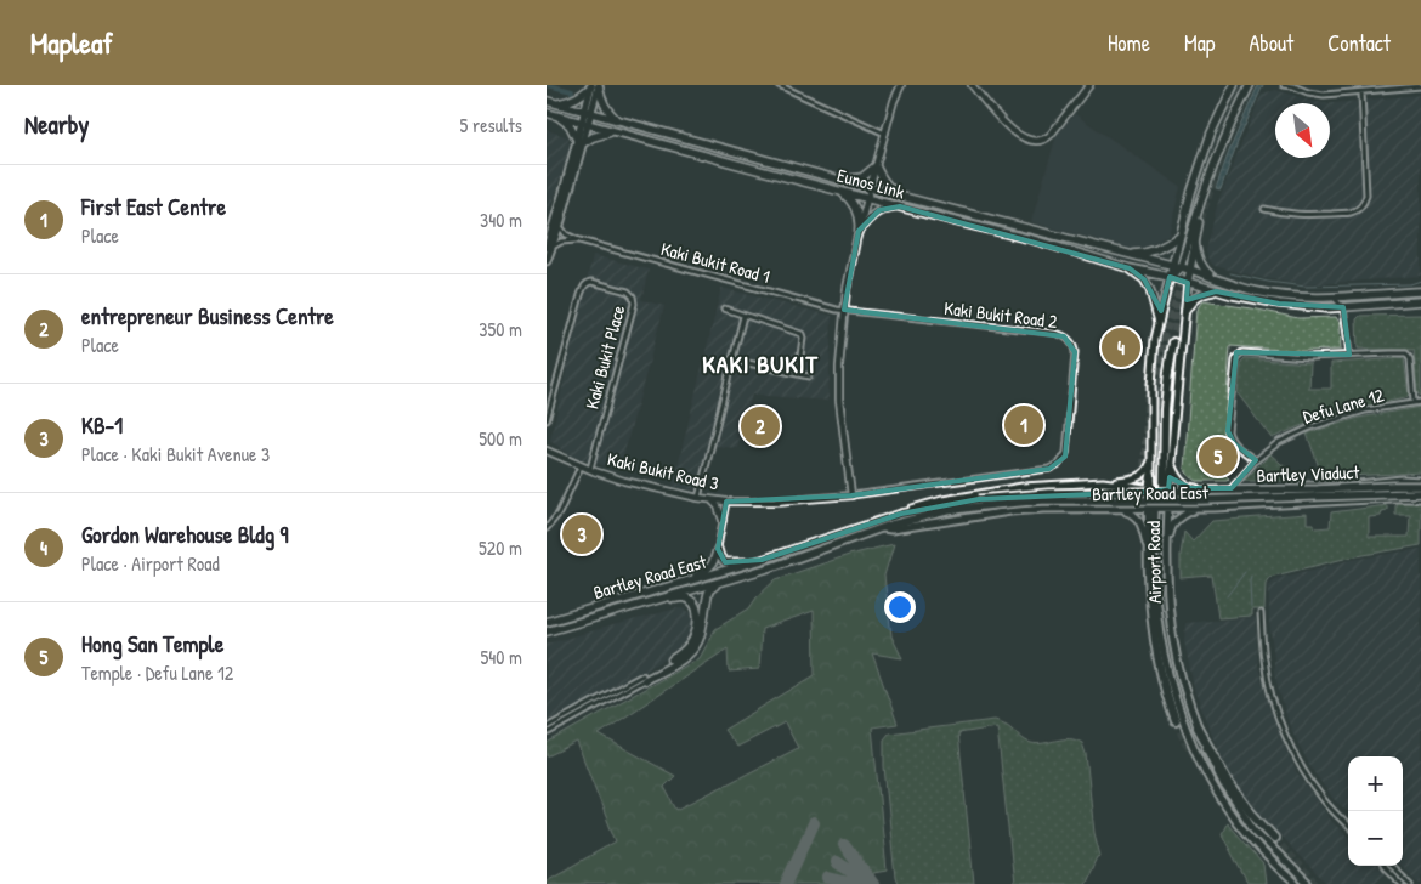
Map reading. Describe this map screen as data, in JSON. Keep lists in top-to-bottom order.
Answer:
{
  "streets": {
    "main road": [
      "Eunos Link",
      "Bartley Viaduct",
      "Bartley Road East",
      "Airport Road"
    ],
    "street": [
      "Kaki Bukit Road 1",
      "Kaki Bukit Road 2",
      "Kaki Bukit Place",
      "Defu Lane 12",
      "Kaki Bukit Road 3"
    ]
  },
  "crossings": [
    ["Eunos Link", "Airport Road"],
    ["Kaki Bukit Road 1", "Kaki Bukit Road 2"],
    ["Kaki Bukit Road 2", "Kaki Bukit Road 3"],
    ["Kaki Bukit Place", "Kaki Bukit Road 3"],
    ["Defu Lane 12", "Bartley Road East"],
    ["Bartley Viaduct", "Bartley Road East"],
    ["Bartley Road East", "Airport Road"]
  ],
  "districts": ["KAKI BUKIT"],
  "north": "bottom right",
  "page": {
    "header": "Mapleaf",
    "nav": [
      "Home",
      "Map",
      "About",
      "Contact"
    ],
    "heading": ["Nearby", "5 results"],
    "list": [
      {
        "mark": "1",
        "name": "First East Centre",
        "note": "Place",
        "value": "340 m"
      },
      {
        "mark": "2",
        "name": "entrepreneur Business Centre",
        "note": "Place",
        "value": "350 m"
      },
      {
        "mark": "3",
        "name": "KB-1",
        "note": "Place · Kaki Bukit Avenue 3",
        "value": "500 m"
      },
      {
        "mark": "4",
        "name": "Gordon Warehouse Bldg 9",
        "note": "Place · Airport Road",
        "value": "520 m"
      },
      {
        "mark": "5",
        "name": "Hong San Temple",
        "note": "Temple · Defu Lane 12",
        "value": "540 m"
      }
    ],
    "pins": [
      "4",
      "1",
      "2",
      "5",
      "3"
    ],
    "map_buttons": ["+", "−"]
  }
}
